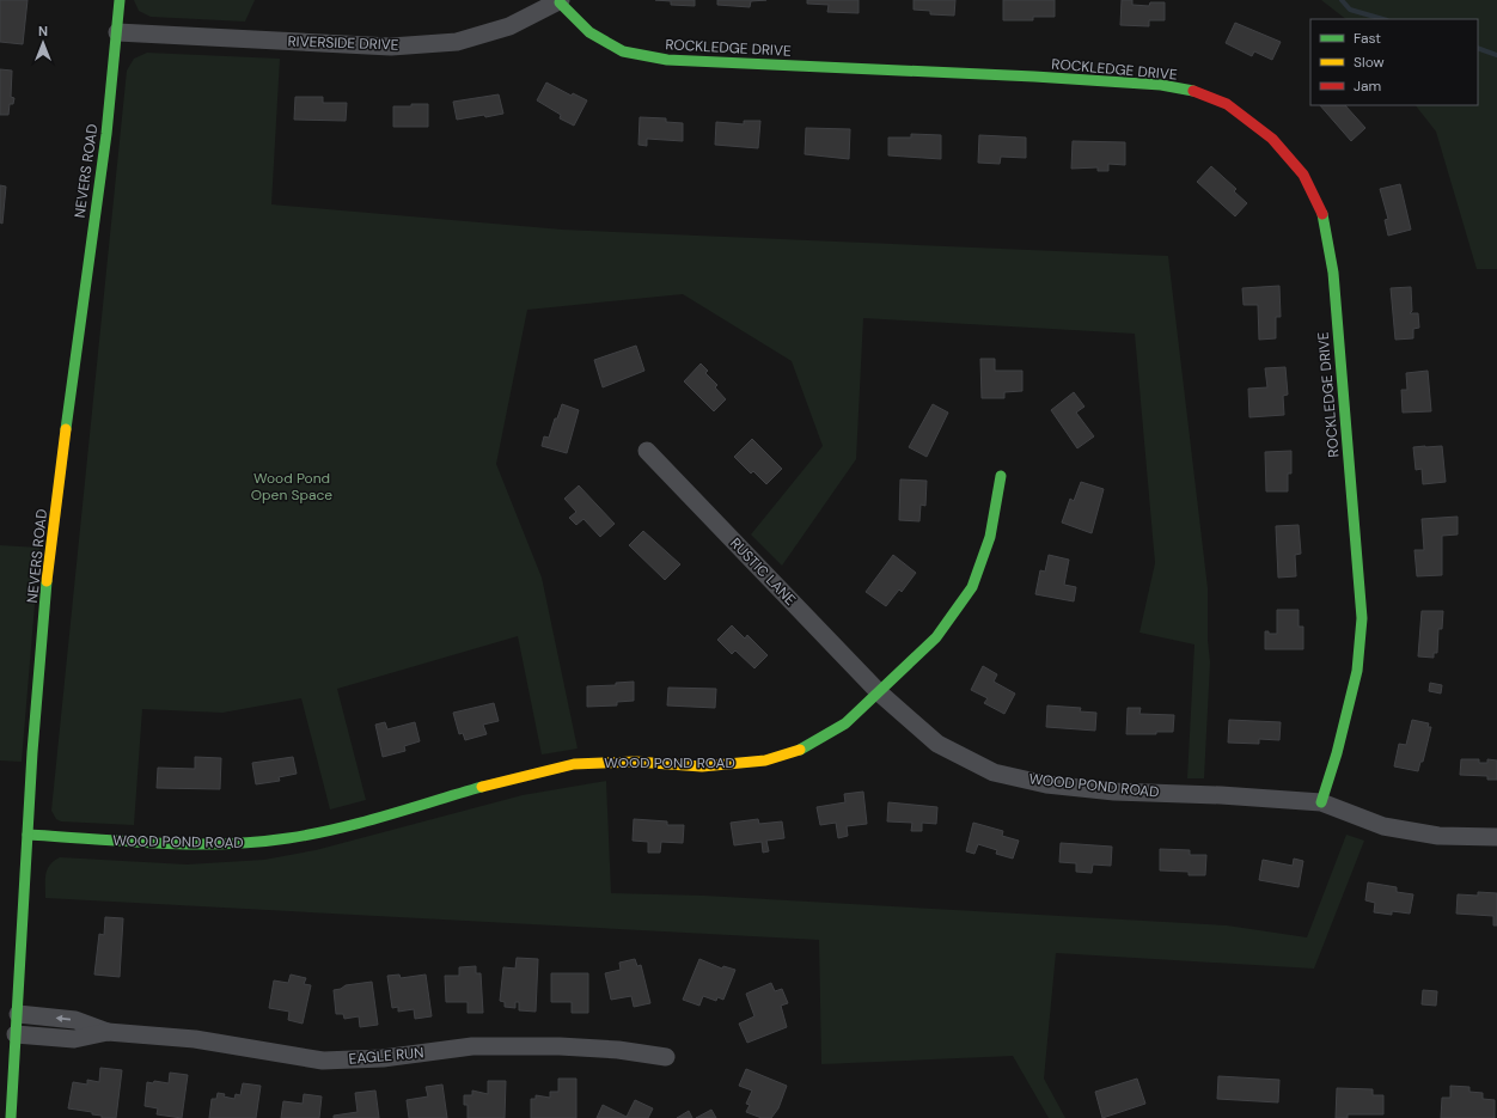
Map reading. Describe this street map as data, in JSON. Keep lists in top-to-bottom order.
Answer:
{
  "streets": {
    "street": [
      "RIVERSIDE DRIVE",
      "ROCKLEDGE DRIVE",
      "NEVERS ROAD",
      "RUSTIC LANE",
      "WOOD POND ROAD",
      "EAGLE RUN"
    ]
  },
  "crossings": [
    ["RIVERSIDE DRIVE", "ROCKLEDGE DRIVE"],
    ["RIVERSIDE DRIVE", "NEVERS ROAD"],
    ["ROCKLEDGE DRIVE", "WOOD POND ROAD"],
    ["NEVERS ROAD", "WOOD POND ROAD"],
    ["NEVERS ROAD", "EAGLE RUN"],
    ["RUSTIC LANE", "WOOD POND ROAD"]
  ],
  "parks": ["Wood Pond Open Space"],
  "legend": ["Fast", "Slow", "Jam"],
  "north": "top"
}
